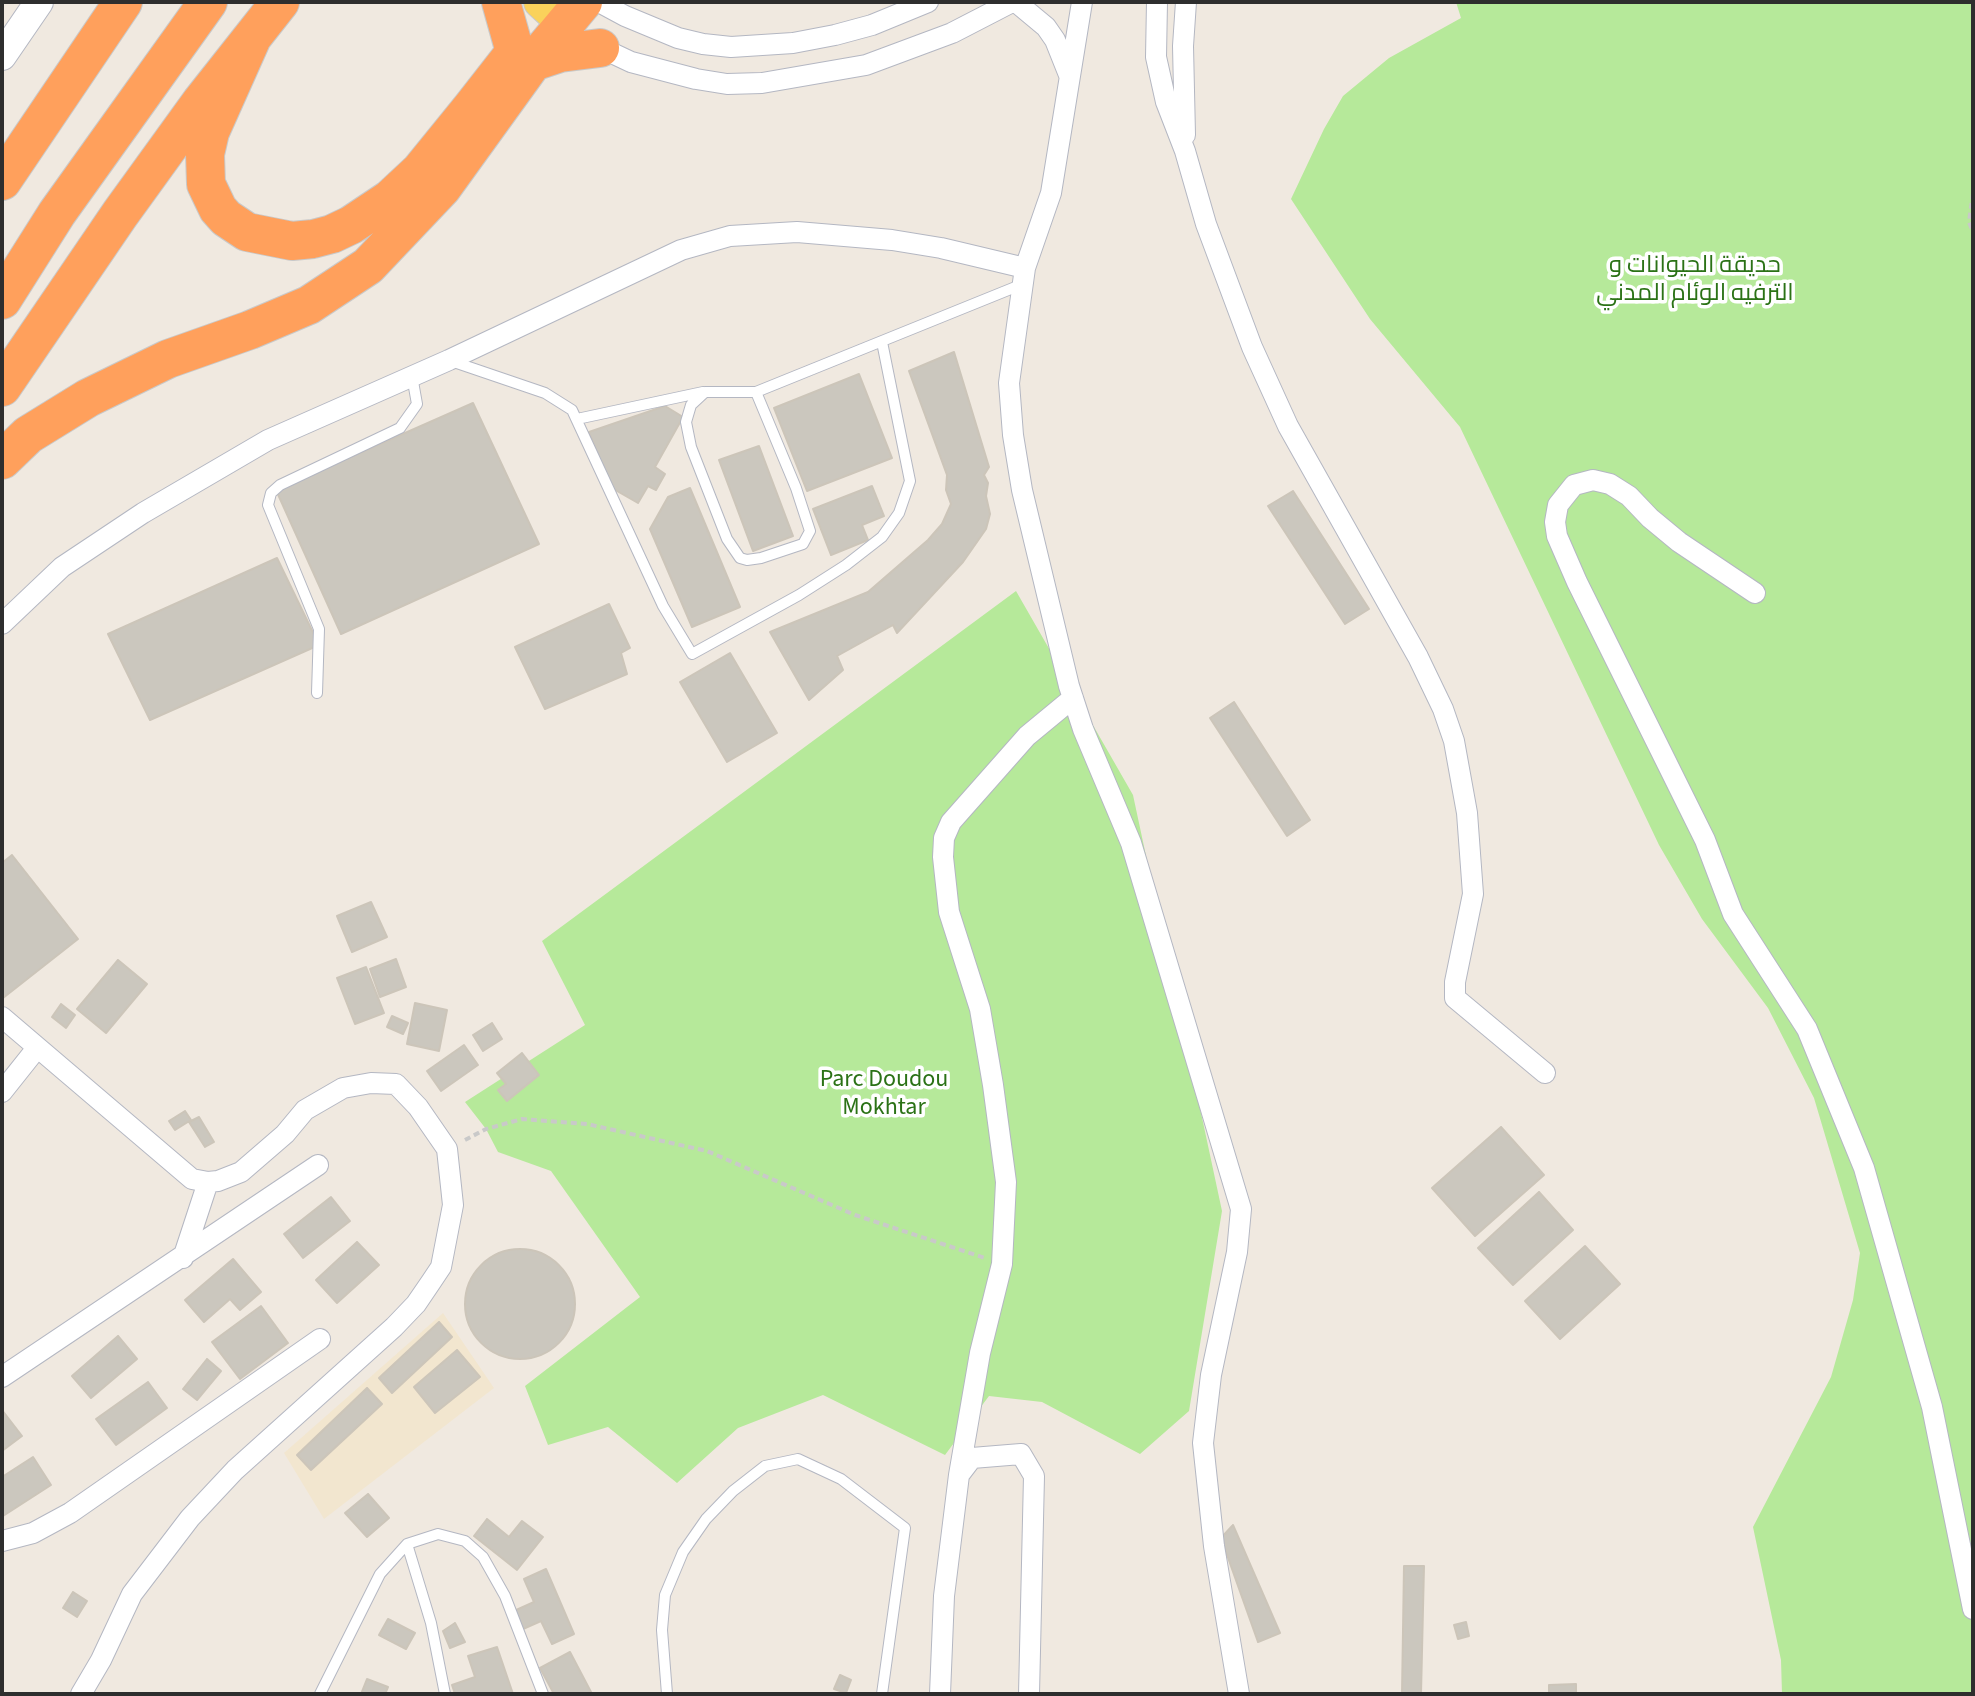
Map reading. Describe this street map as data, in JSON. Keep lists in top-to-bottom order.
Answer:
{
  "parks": ["حديقة الحيوانات و الترفيه الوئام المدني", "Parc Doudou Mokhtar"]
}
